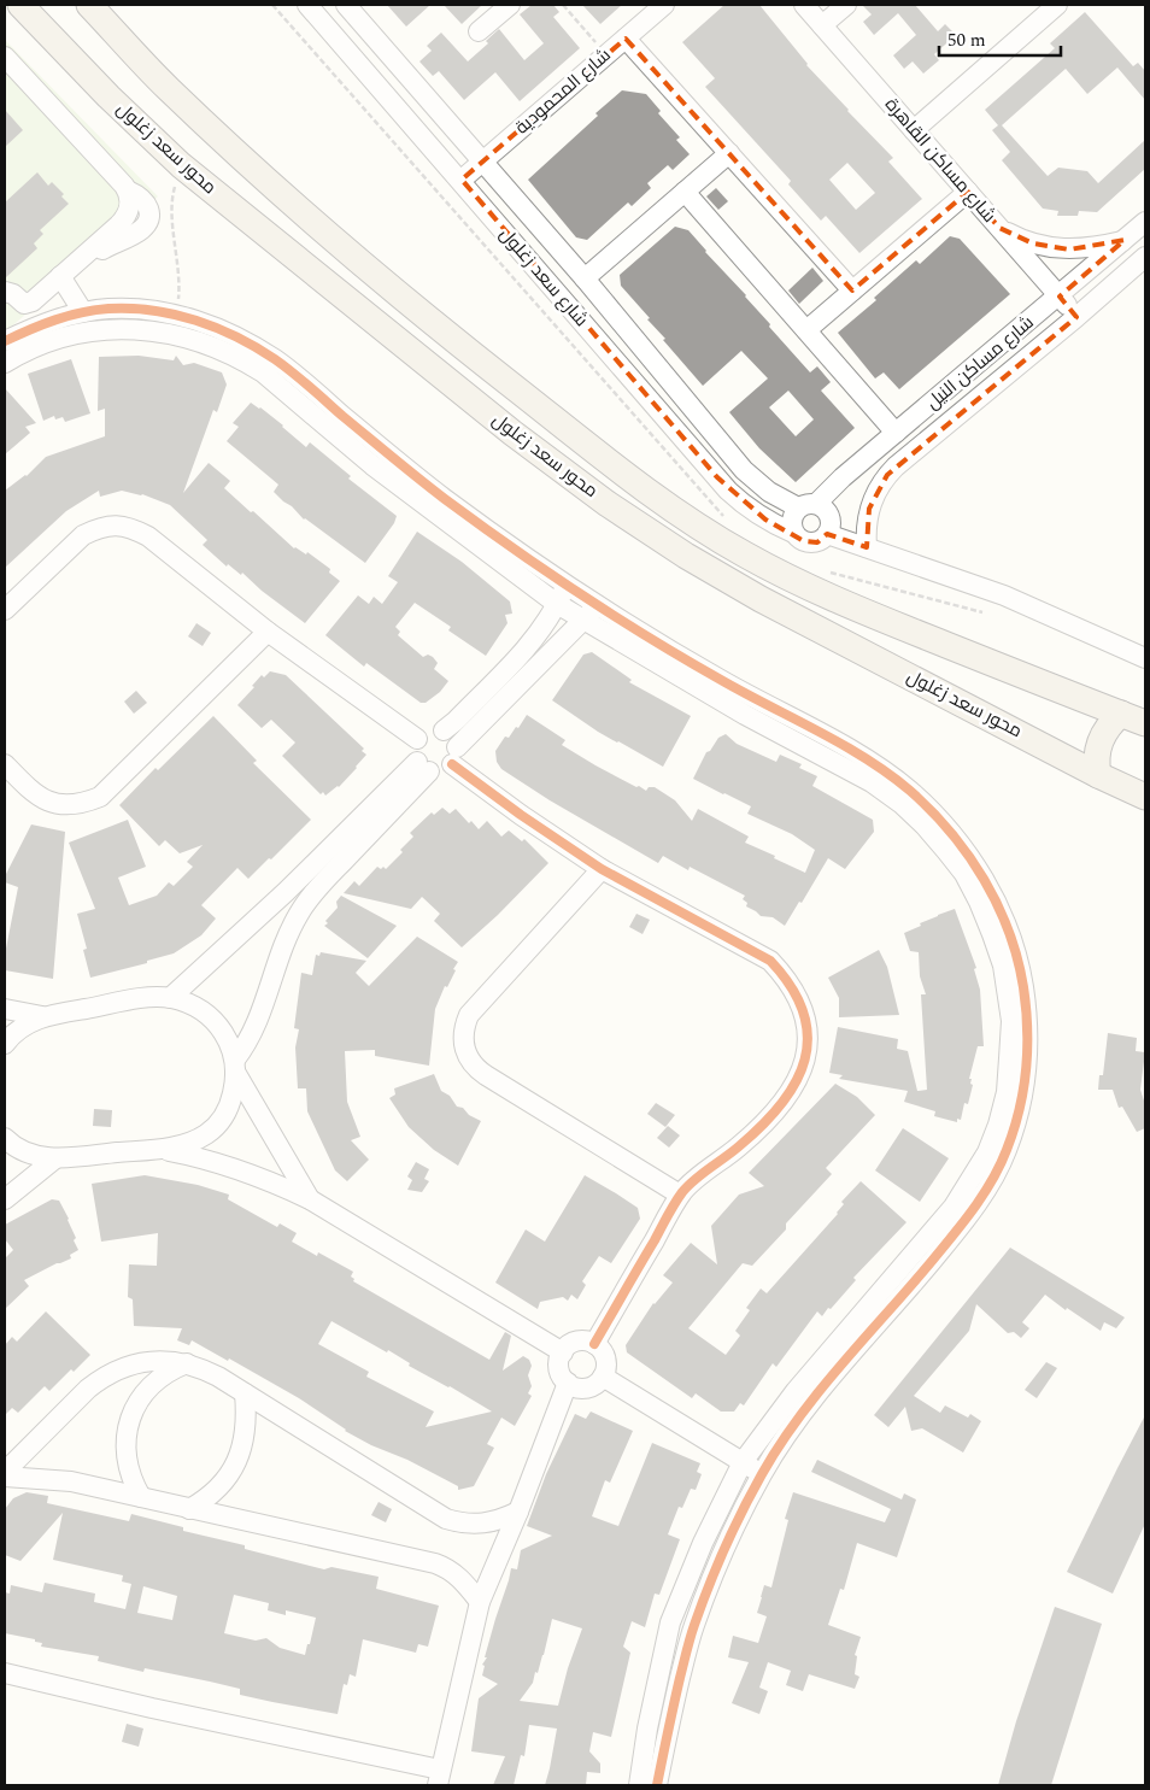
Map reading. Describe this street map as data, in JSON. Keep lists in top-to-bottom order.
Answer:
{
  "streets": {
    "main road": ["محور سعد زغلول"],
    "street": [
      "شارع المحمودية",
      "شارع مساكن القاهرة",
      "شارع سعد زغلول",
      "شارع مساكن النيل"
    ]
  },
  "crossings": [
    ["شارع المحمودية", "شارع سعد زغلول"],
    ["شارع مساكن القاهرة", "شارع مساكن النيل"],
    ["شارع سعد زغلول", "شارع مساكن النيل"]
  ],
  "scale_bar": "50 m"
}
